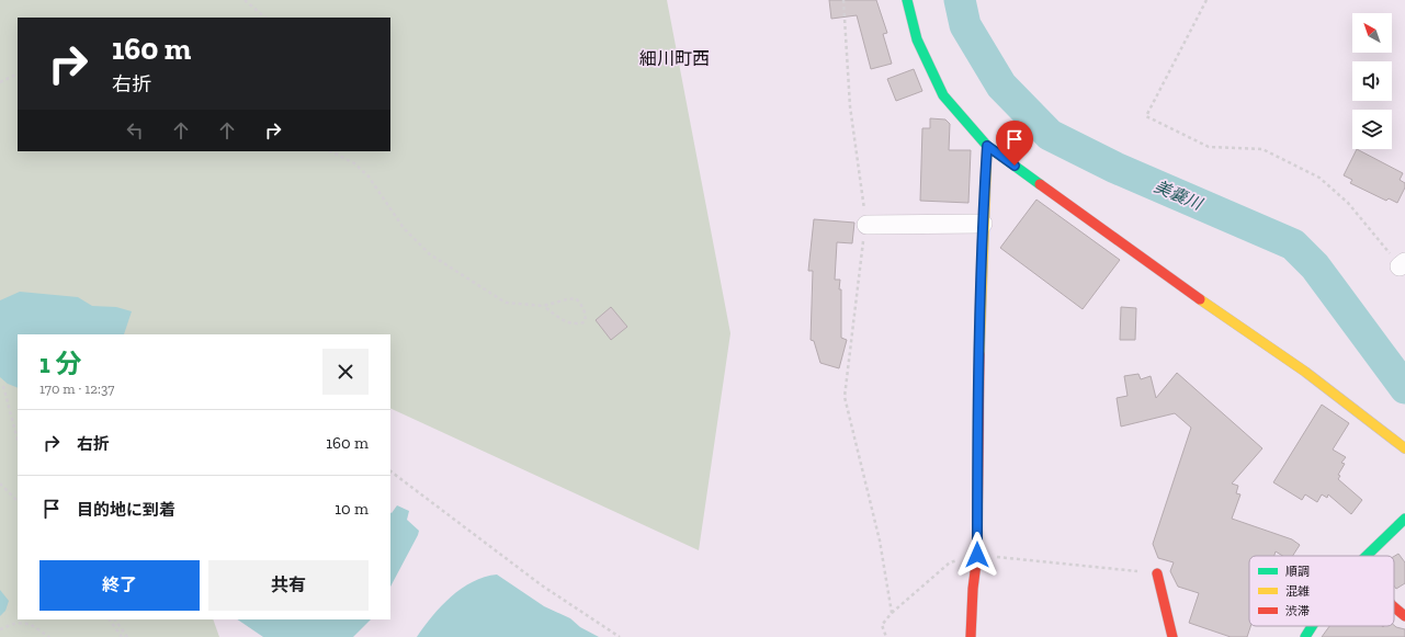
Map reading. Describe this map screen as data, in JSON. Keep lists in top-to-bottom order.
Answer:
{
  "districts": ["細川町西"],
  "water": ["美嚢川"],
  "legend": ["順調", "混雑", "渋滞"],
  "north": "top left",
  "page": {
    "turn": ["160 m", "右折"],
    "heading": ["1 分", "170 m · 12:37"],
    "list": [
      {
        "name": "右折",
        "value": "160 m"
      },
      {
        "name": "目的地に到着",
        "value": "10 m"
      }
    ],
    "buttons": ["終了", "共有"]
  }
}
